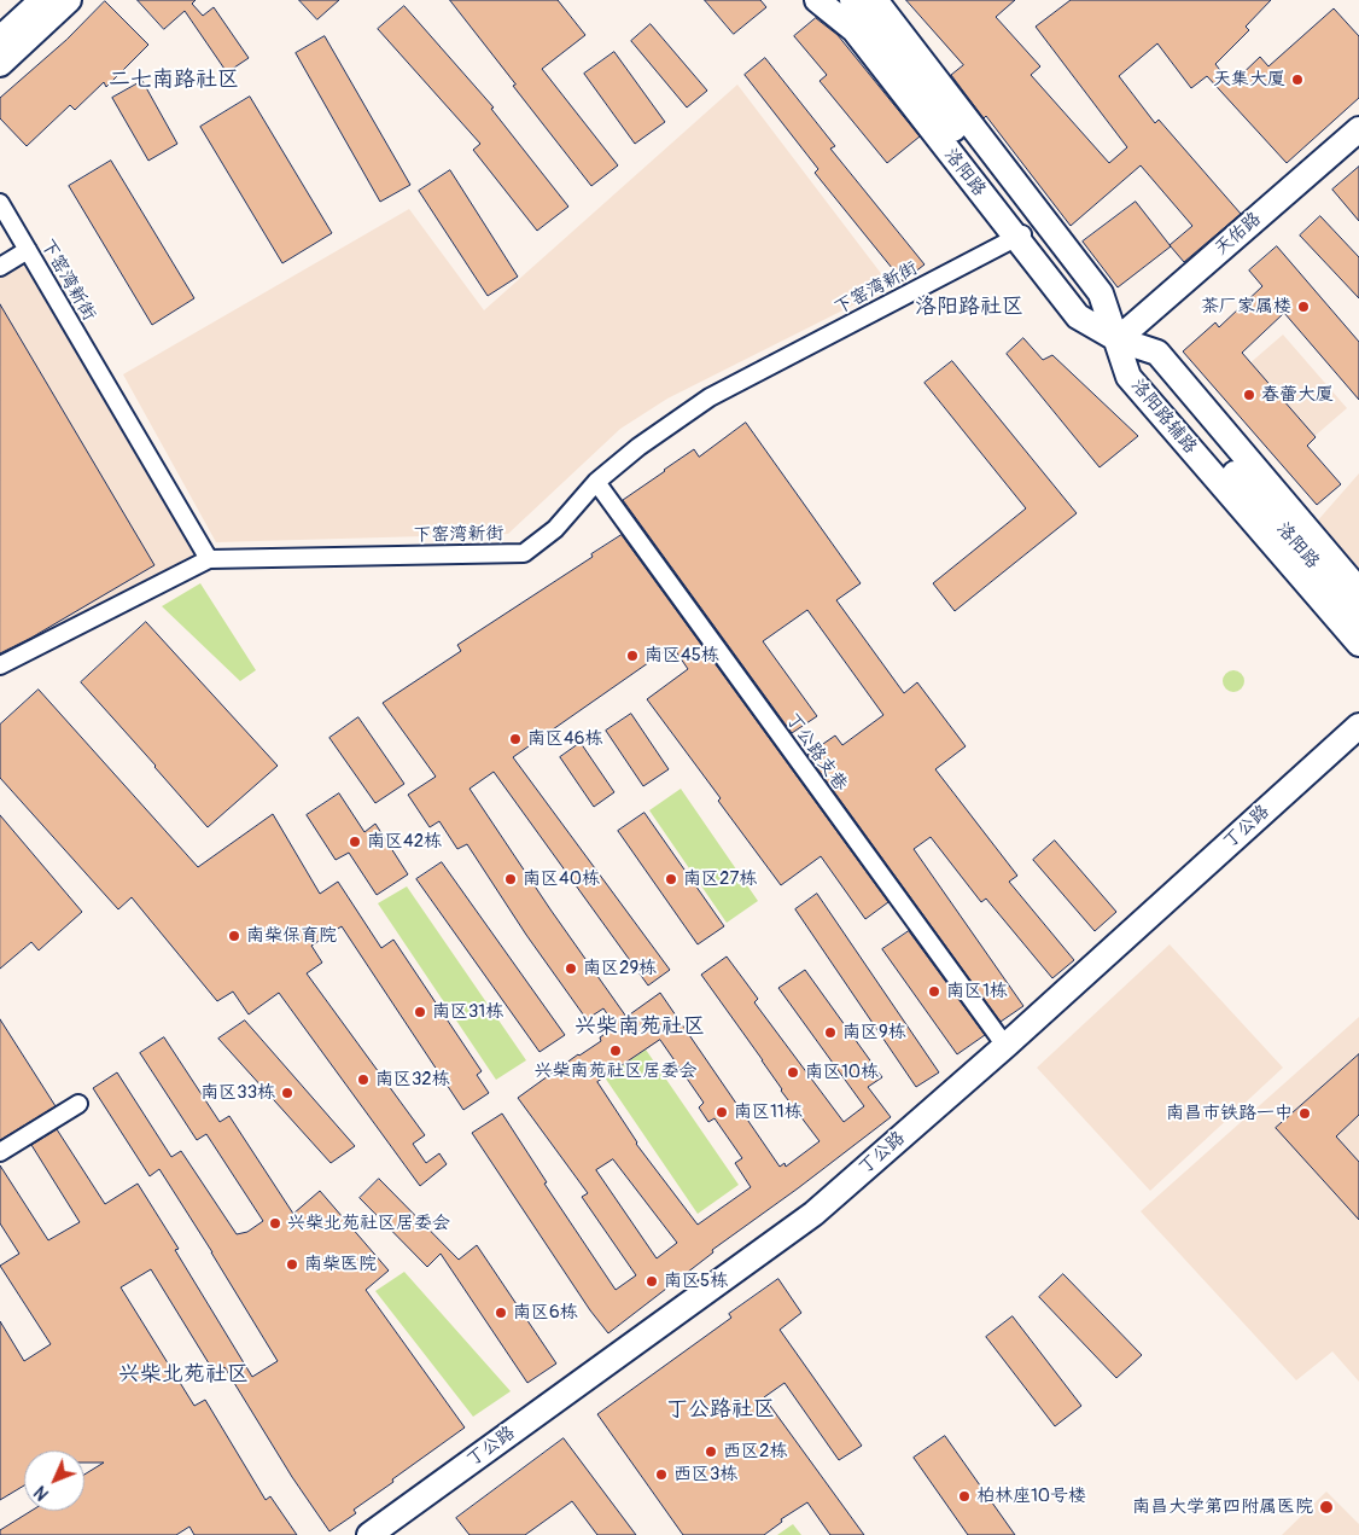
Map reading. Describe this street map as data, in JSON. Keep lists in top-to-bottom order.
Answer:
{
  "streets": {
    "street": [
      "洛阳路",
      "天佑路",
      "下窑湾新街",
      "洛阳路辅路",
      "丁公路支巷",
      "丁公路"
    ]
  },
  "crossings": [
    ["洛阳路", "天佑路"],
    ["洛阳路", "下窑湾新街"],
    ["洛阳路", "洛阳路辅路"],
    ["天佑路", "洛阳路辅路"],
    ["下窑湾新街", "丁公路支巷"],
    ["丁公路支巷", "丁公路"]
  ],
  "districts": [
    "二七南路社区",
    "洛阳路社区",
    "兴柴南苑社区",
    "兴柴北苑社区",
    "丁公路社区"
  ],
  "places": [
    "天集大厦",
    "茶厂家属楼",
    "春蕾大厦",
    "南区45栋",
    "南区46栋",
    "南区42栋",
    "南区40栋",
    "南区27栋",
    "南柴保育院",
    "南区29栋",
    "南区1栋",
    "南区31栋",
    "南区9栋",
    "兴柴南苑社区居委会",
    "南区10栋",
    "南区32栋",
    "南区33栋",
    "南区11栋",
    "南昌市铁路一中",
    "兴柴北苑社区居委会",
    "南柴医院",
    "南区5栋",
    "南区6栋",
    "西区2栋",
    "西区3栋",
    "柏林座10号楼",
    "南昌大学第四附属医院"
  ],
  "north": "bottom left"
}
